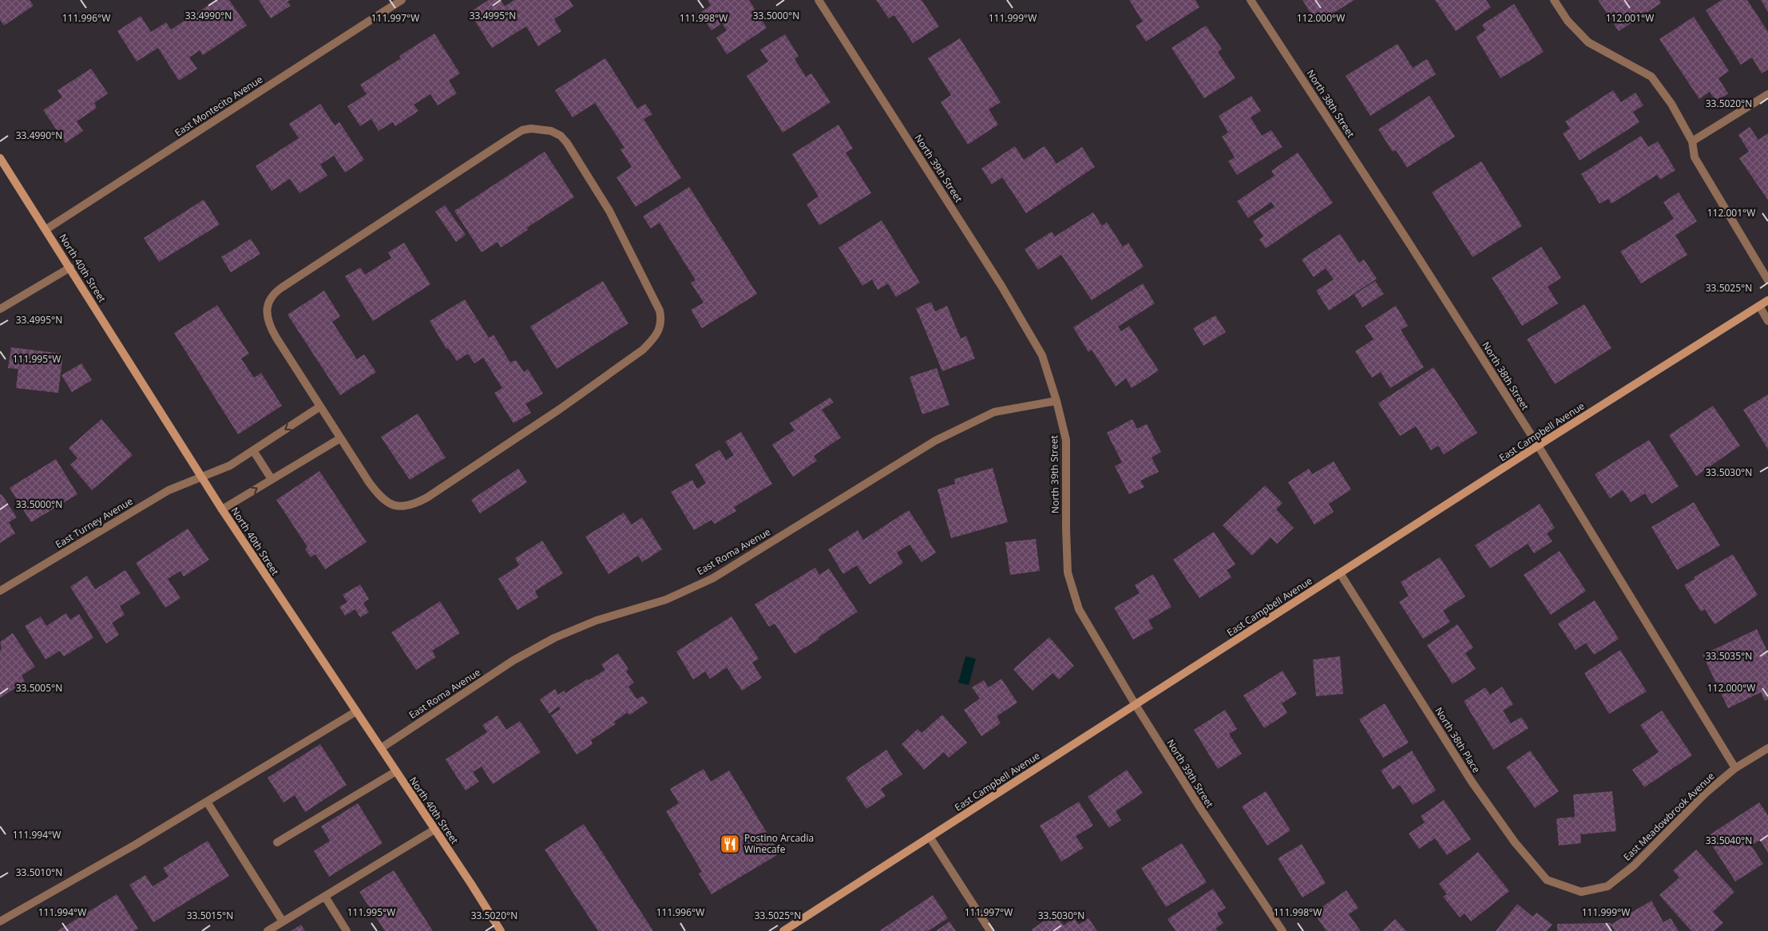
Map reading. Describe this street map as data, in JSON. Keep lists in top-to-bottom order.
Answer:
{
  "streets": {
    "street": [
      "North 38th Street",
      "East Montecito Avenue",
      "North 39th Street",
      "North 40th Street",
      "East Campbell Avenue",
      "East Turney Avenue",
      "East Roma Avenue",
      "North 38th Place",
      "East Meadowbrook Avenue"
    ]
  },
  "crossings": [
    ["North 38th Street", "East Campbell Avenue"],
    ["North 38th Street", "East Meadowbrook Avenue"],
    ["East Montecito Avenue", "North 40th Street"],
    ["North 39th Street", "East Campbell Avenue"],
    ["North 39th Street", "East Roma Avenue"],
    ["North 40th Street", "East Turney Avenue"],
    ["North 40th Street", "East Roma Avenue"],
    ["East Campbell Avenue", "North 38th Place"],
    ["North 38th Place", "East Meadowbrook Avenue"]
  ],
  "places": {
    "restaurant": ["Postino Arcadia Winecafe"]
  },
  "coordinates": [
    "33.4990°N",
    "33.4995°N",
    "33.5000°N",
    "111.996°W",
    "111.997°W",
    "111.998°W",
    "111.999°W",
    "112.000°W",
    "112.001°W",
    "33.5020°N",
    "33.5025°N",
    "111.995°W",
    "33.5030°N",
    "33.5035°N",
    "33.5005°N",
    "111.994°W",
    "33.5040°N",
    "33.5010°N",
    "33.5015°N"
  ]
}
